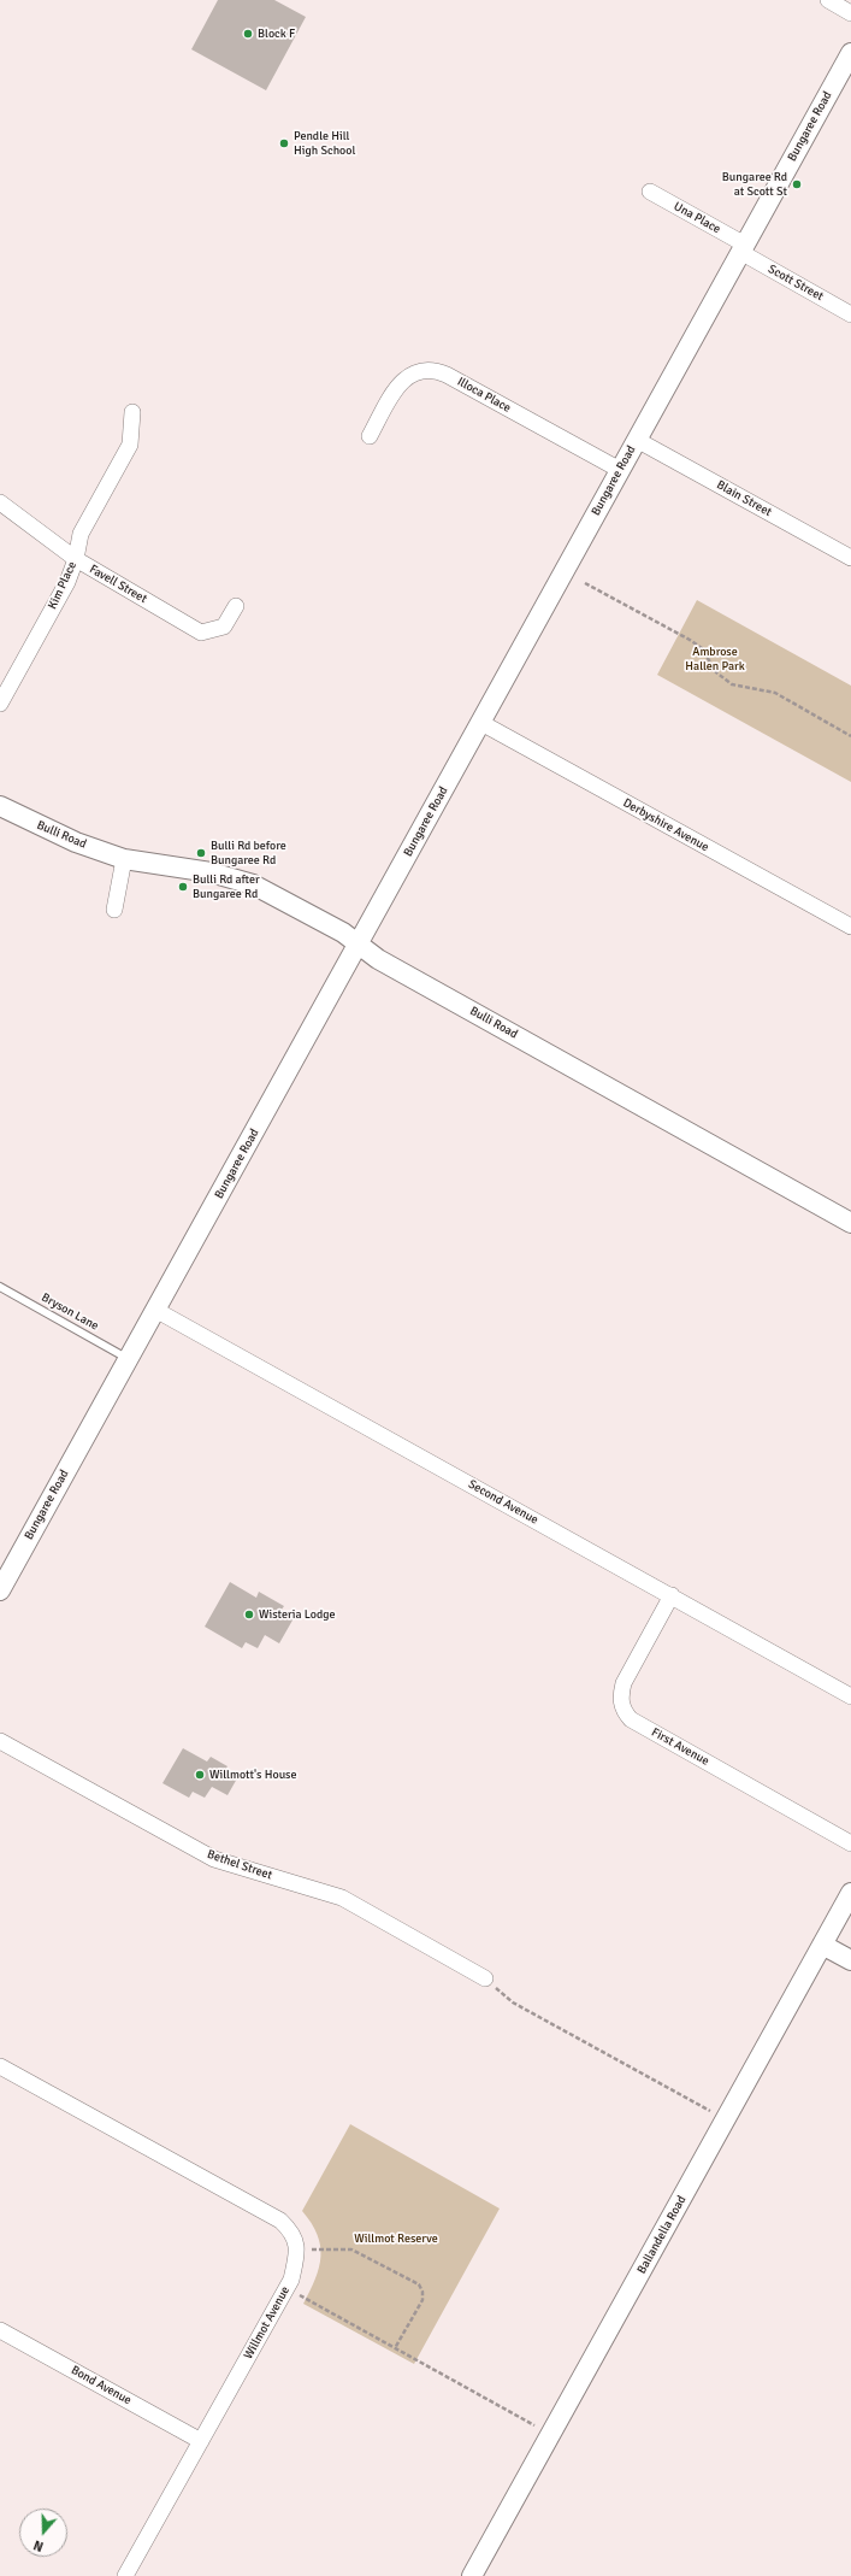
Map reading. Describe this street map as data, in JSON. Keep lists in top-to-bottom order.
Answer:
{
  "streets": {
    "street": [
      "Bungaree Road",
      "Una Place",
      "Scott Street",
      "Illoca Place",
      "Blain Street",
      "Favell Street",
      "Kim Place",
      "Derbyshire Avenue",
      "Bulli Road",
      "Second Avenue",
      "First Avenue",
      "Bethel Street",
      "Ballandella Road",
      "Willmot Avenue",
      "Bond Avenue"
    ],
    "lane": ["Bryson Lane"]
  },
  "crossings": [
    ["Bungaree Road", "Una Place"],
    ["Bungaree Road", "Scott Street"],
    ["Bungaree Road", "Illoca Place"],
    ["Bungaree Road", "Blain Street"],
    ["Bungaree Road", "Derbyshire Avenue"],
    ["Bungaree Road", "Bulli Road"],
    ["Bungaree Road", "Bryson Lane"],
    ["Bungaree Road", "Second Avenue"],
    ["Una Place", "Scott Street"],
    ["Favell Street", "Kim Place"],
    ["Second Avenue", "First Avenue"],
    ["Willmot Avenue", "Bond Avenue"]
  ],
  "parks": ["Ambrose Hallen Park", "Willmot Reserve"],
  "places": [
    "Block F",
    "Pendle Hill High School",
    "Bungaree Rd at Scott St",
    "Bulli Rd before Bungaree Rd",
    "Bulli Rd after Bungaree Rd",
    "Wisteria Lodge",
    "Willmott's House"
  ],
  "north": "bottom"
}
